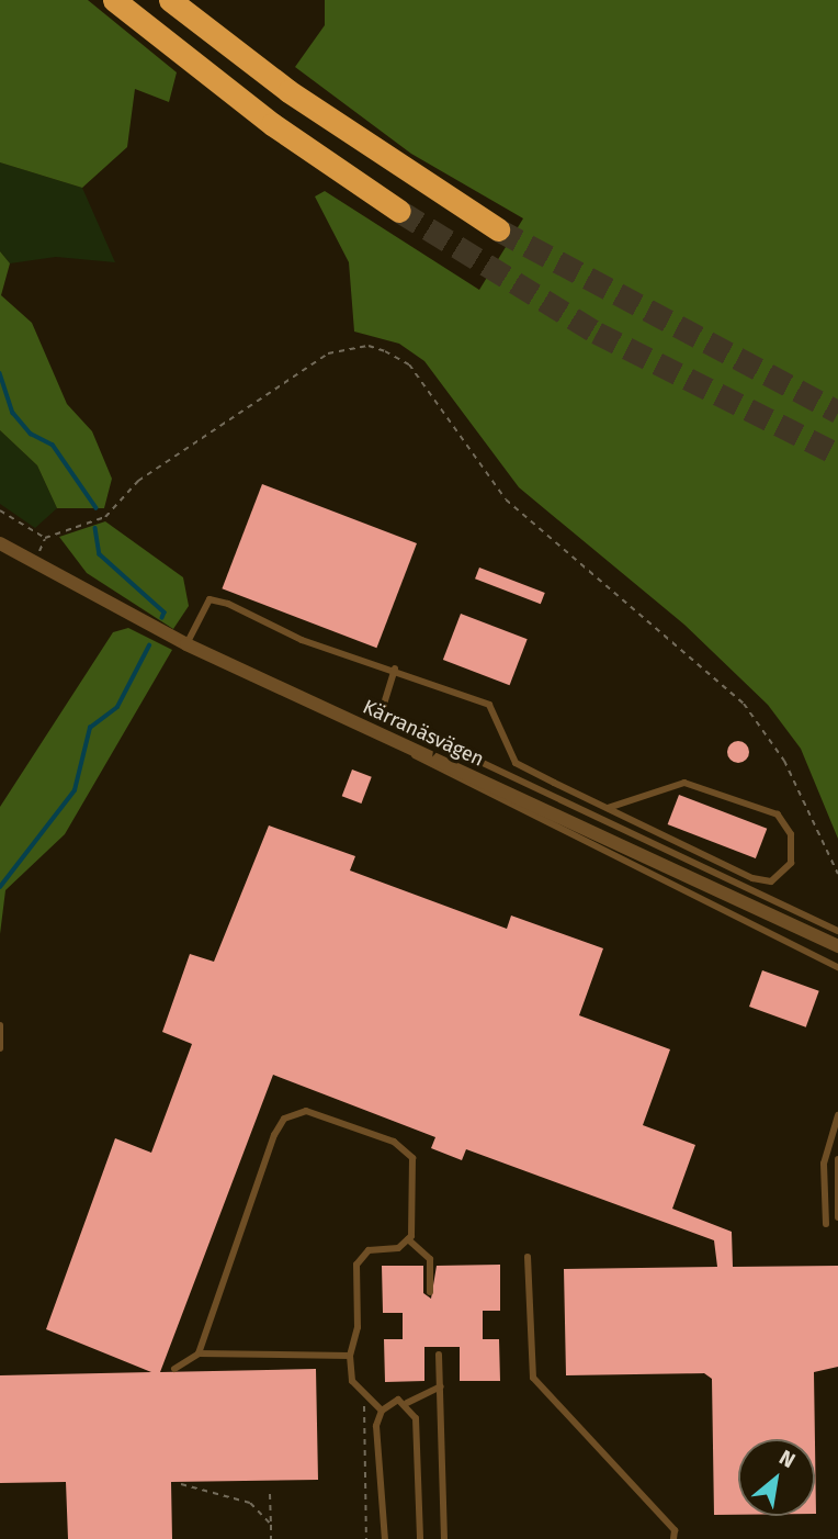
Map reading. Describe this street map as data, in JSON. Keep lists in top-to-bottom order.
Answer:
{
  "streets": {
    "street": ["Kärranäsvägen"]
  },
  "north": "top right"
}
